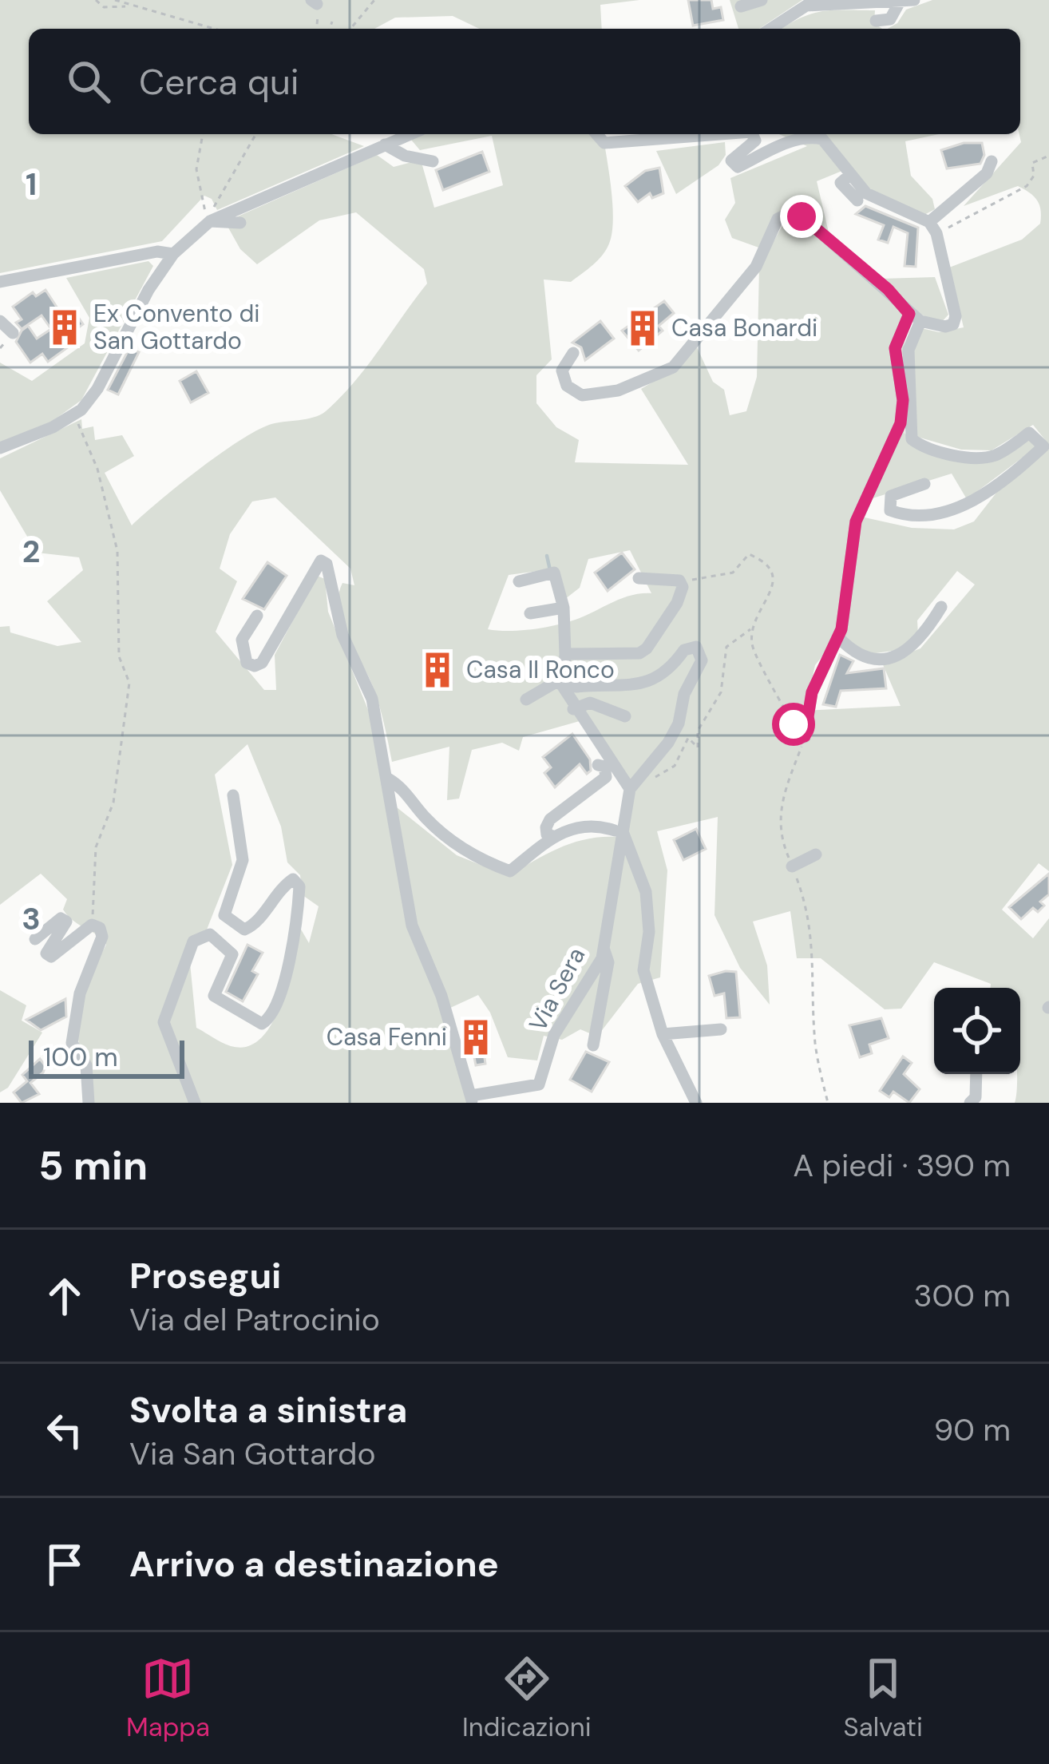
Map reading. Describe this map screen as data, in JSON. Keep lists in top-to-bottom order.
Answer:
{
  "streets": {
    "street": ["Via Sera"]
  },
  "places": {
    "building": [
      "Ex Convento di San Gottardo",
      "Casa Bonardi",
      "Casa Il Ronco",
      "Casa Fenni"
    ]
  },
  "scale_bar": "100 m",
  "page": {
    "search": "Cerca qui",
    "scale": "100 m",
    "heading": ["5 min", "A piedi · 390 m"],
    "list": [
      ["Prosegui", "Via del Patrocinio", "300 m"],
      ["Svolta a sinistra", "Via San Gottardo", "90 m"],
      "Arrivo a destinazione"
    ],
    "nav": ["Mappa", "Indicazioni", "Salvati"]
  },
  "grid": {
    "rows": ["1", "2", "3"]
  }
}
